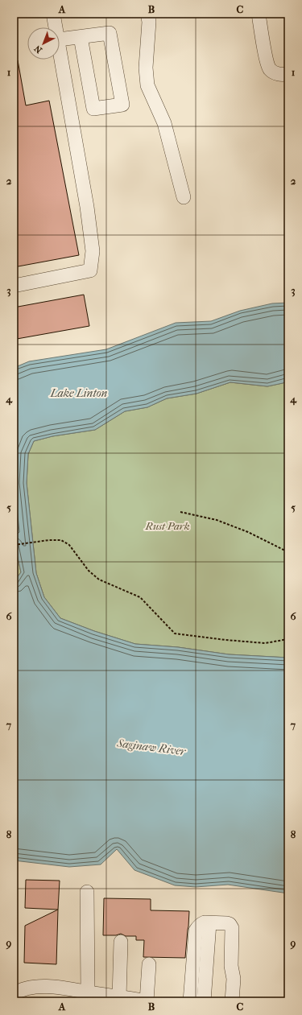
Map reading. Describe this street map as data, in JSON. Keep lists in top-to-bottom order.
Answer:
{
  "water": ["Lake Linton", "Saginaw River"],
  "parks": ["Rust Park"],
  "north": "bottom left",
  "grid": {
    "columns": ["A", "B", "C"],
    "rows": [
      "1",
      "2",
      "3",
      "4",
      "5",
      "6",
      "7",
      "8",
      "9"
    ]
  }
}
